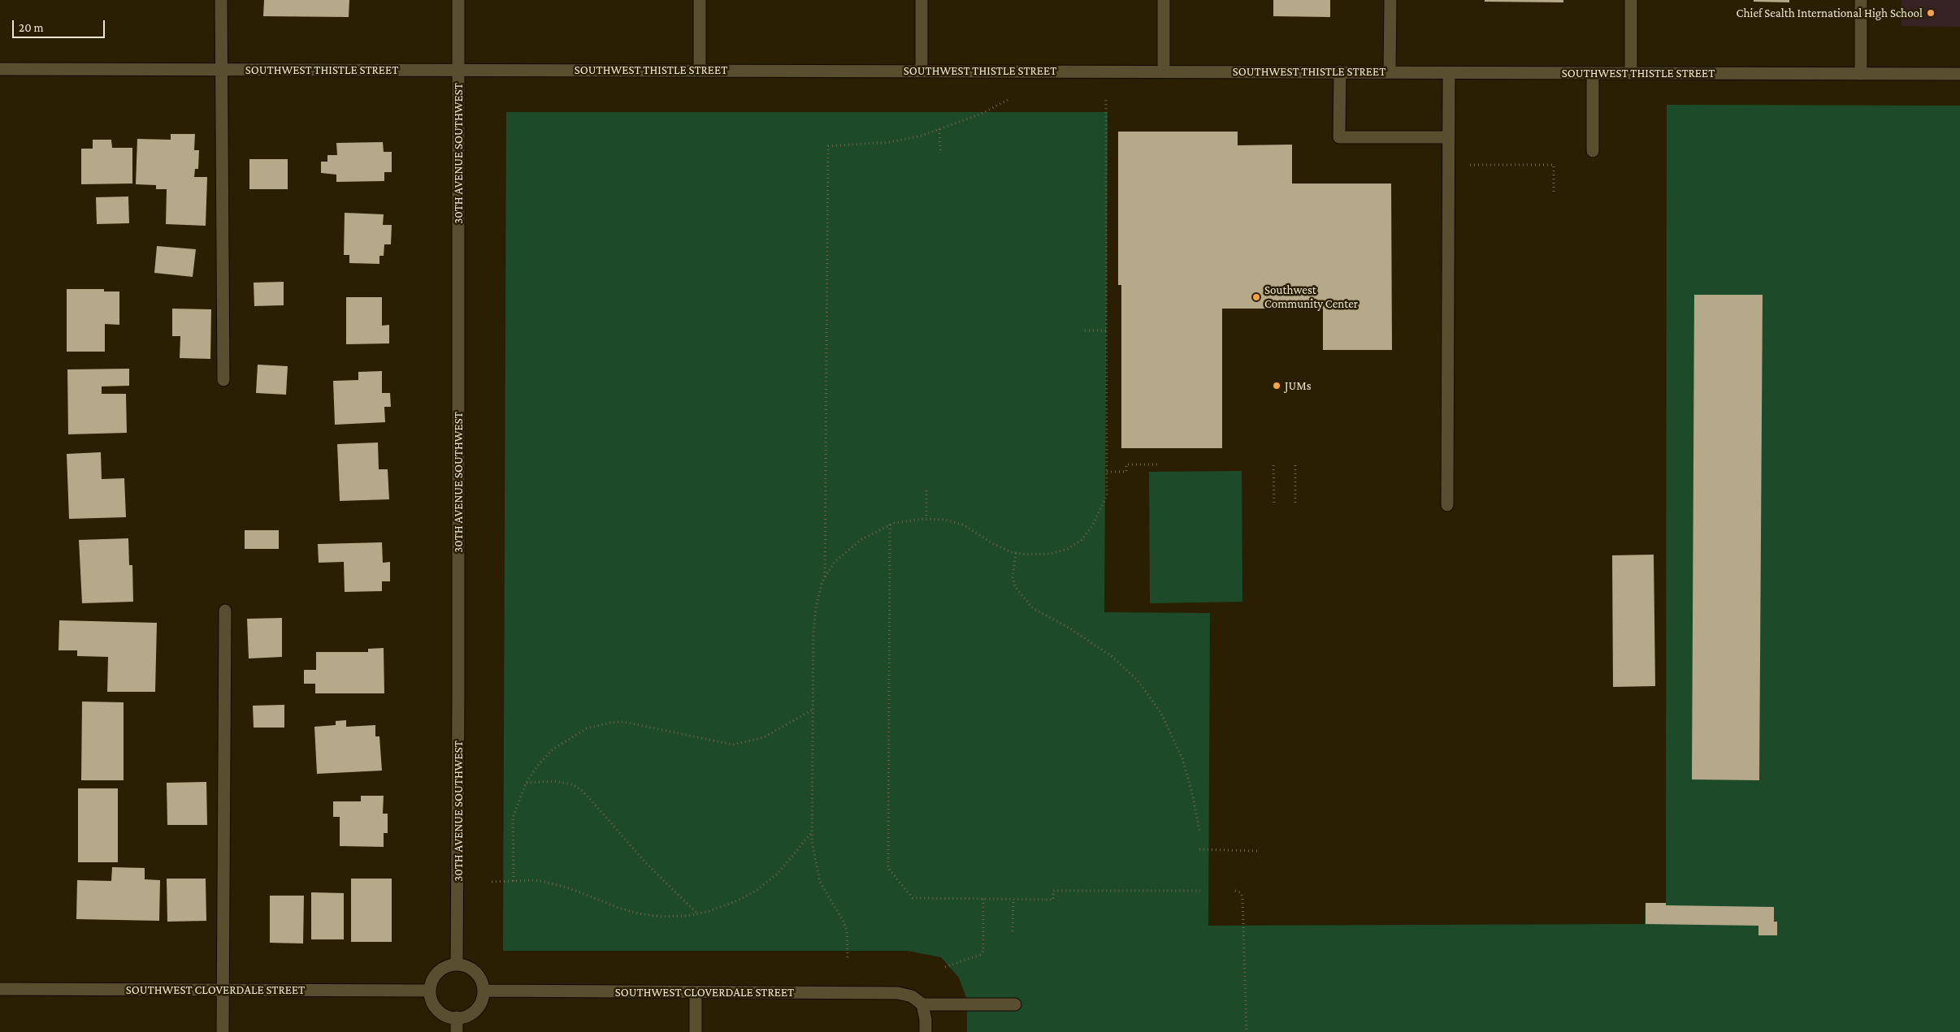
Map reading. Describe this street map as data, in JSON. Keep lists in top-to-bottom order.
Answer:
{
  "streets": {
    "street": ["SOUTHWEST THISTLE STREET", "30TH AVENUE SOUTHWEST", "SOUTHWEST CLOVERDALE STREET"]
  },
  "crossings": [
    ["SOUTHWEST THISTLE STREET", "30TH AVENUE SOUTHWEST"],
    ["30TH AVENUE SOUTHWEST", "SOUTHWEST CLOVERDALE STREET"]
  ],
  "places": ["Chief Sealth International High School", "Southwest Community Center", "JUMs"],
  "scale_bar": "20 m"
}
